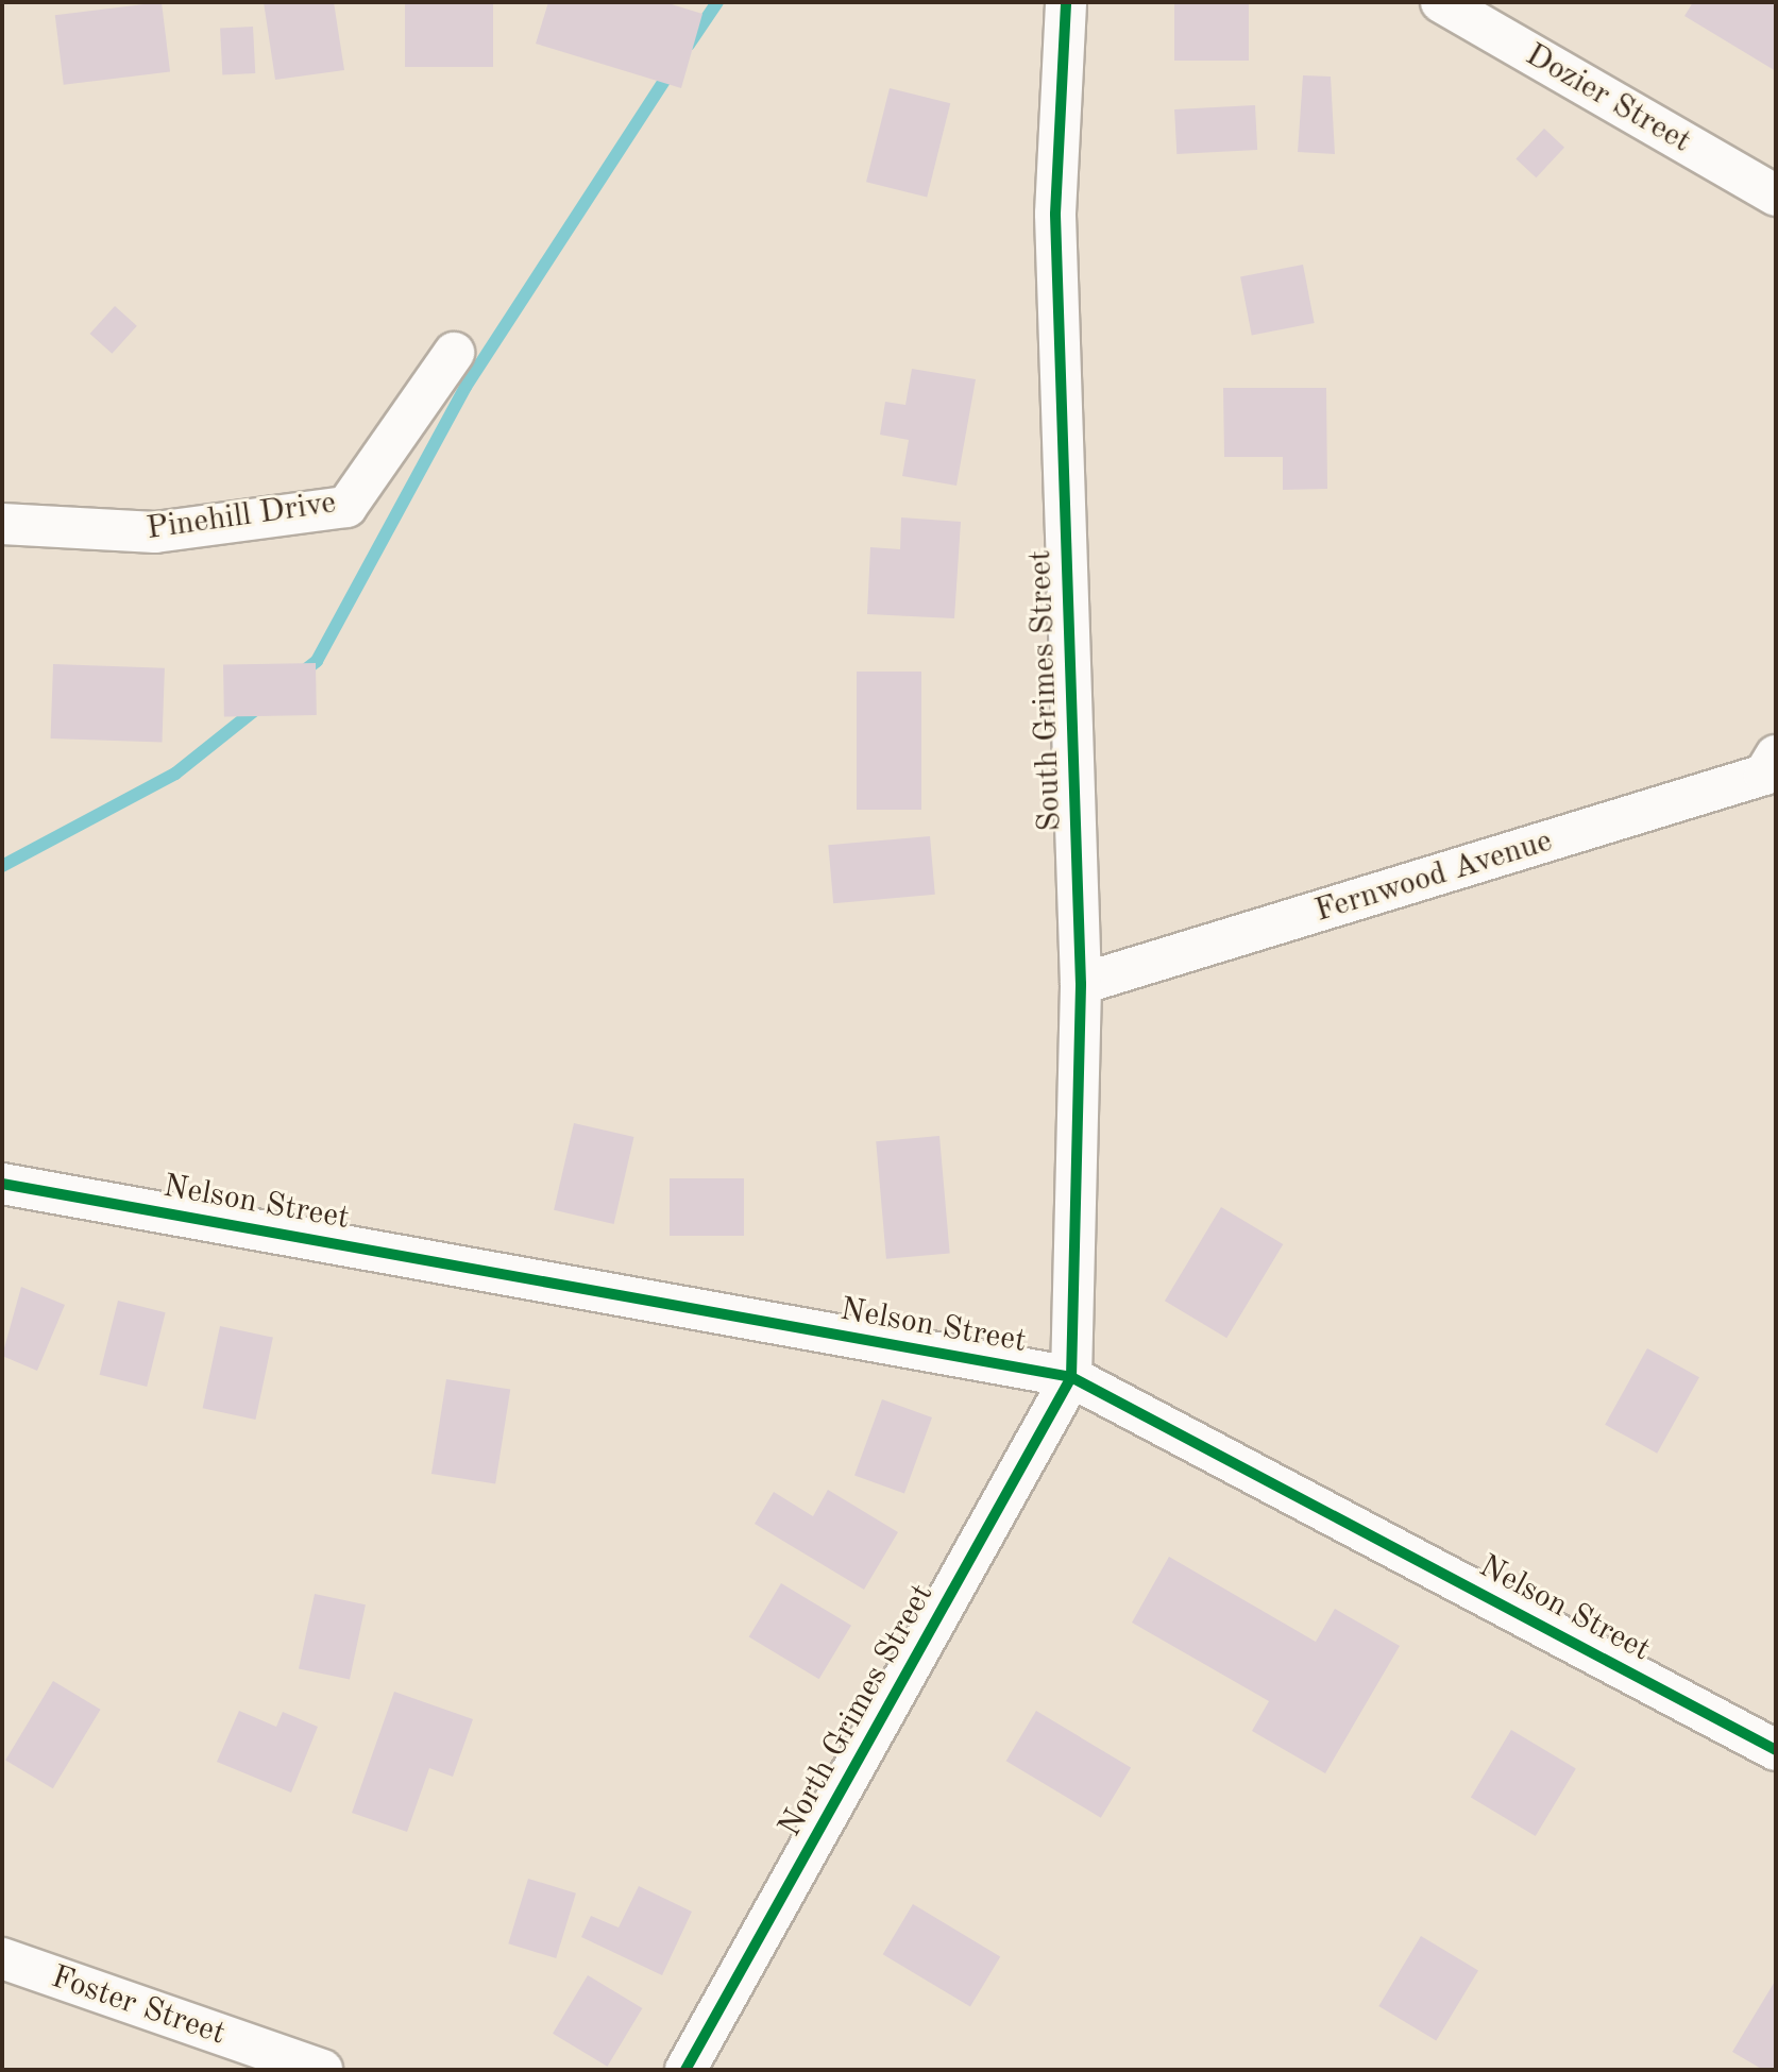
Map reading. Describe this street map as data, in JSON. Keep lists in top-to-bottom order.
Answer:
{
  "streets": {
    "street": [
      "Dozier Street",
      "Pinehill Drive",
      "South Grimes Street",
      "Fernwood Avenue",
      "Nelson Street",
      "North Grimes Street",
      "Foster Street"
    ]
  },
  "crossings": [
    ["South Grimes Street", "Fernwood Avenue"],
    ["South Grimes Street", "Nelson Street"],
    ["South Grimes Street", "North Grimes Street"],
    ["Nelson Street", "North Grimes Street"]
  ]
}
